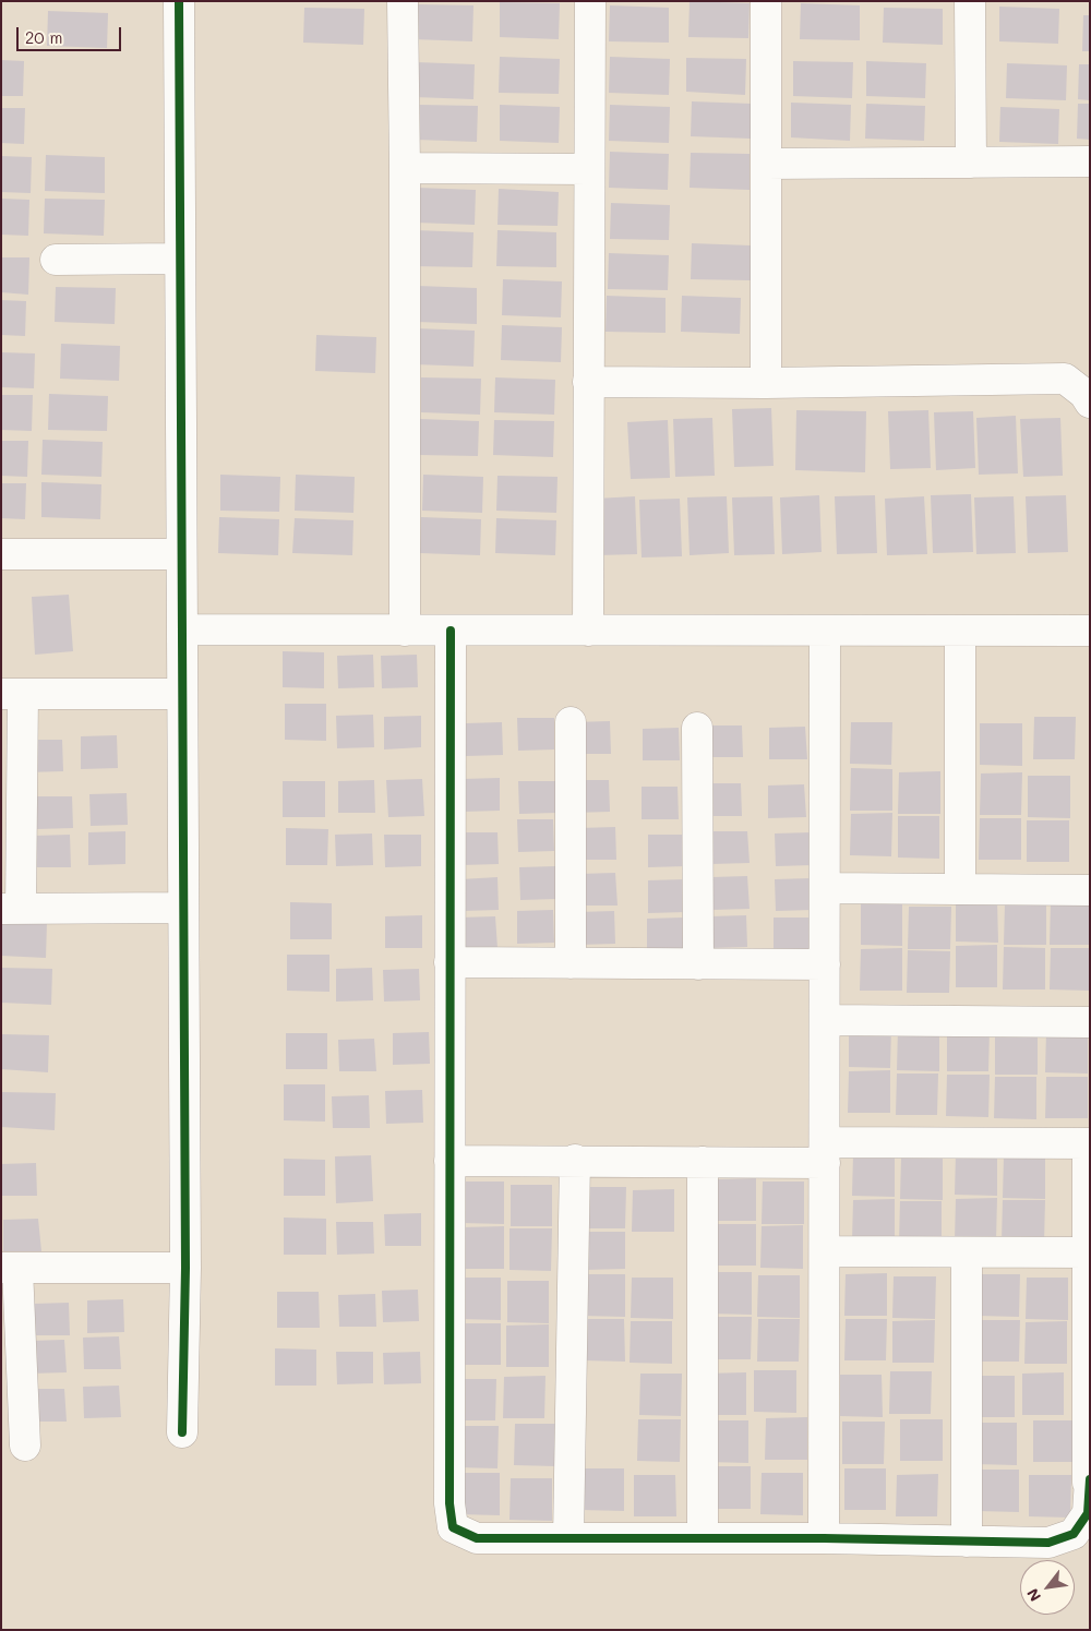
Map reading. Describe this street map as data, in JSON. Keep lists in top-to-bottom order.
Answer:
{
  "scale_bar": "20 m",
  "north": "bottom left"
}
